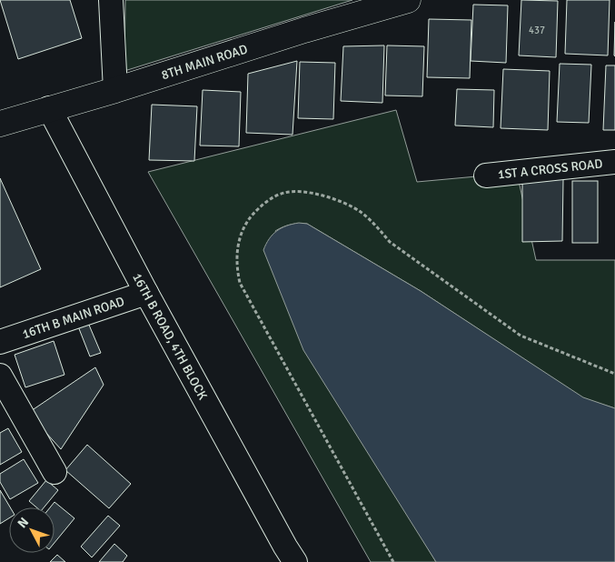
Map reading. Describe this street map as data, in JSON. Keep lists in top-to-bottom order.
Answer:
{
  "streets": {
    "street": [
      "8TH MAIN ROAD",
      "1ST A CROSS ROAD",
      "16TH B MAIN ROAD",
      "16TH B ROAD, 4TH BLOCK"
    ]
  },
  "crossings": [
    ["8TH MAIN ROAD", "16TH B ROAD, 4TH BLOCK"],
    ["16TH B MAIN ROAD", "16TH B ROAD, 4TH BLOCK"]
  ],
  "house_numbers": ["437"],
  "north": "top left"
}
